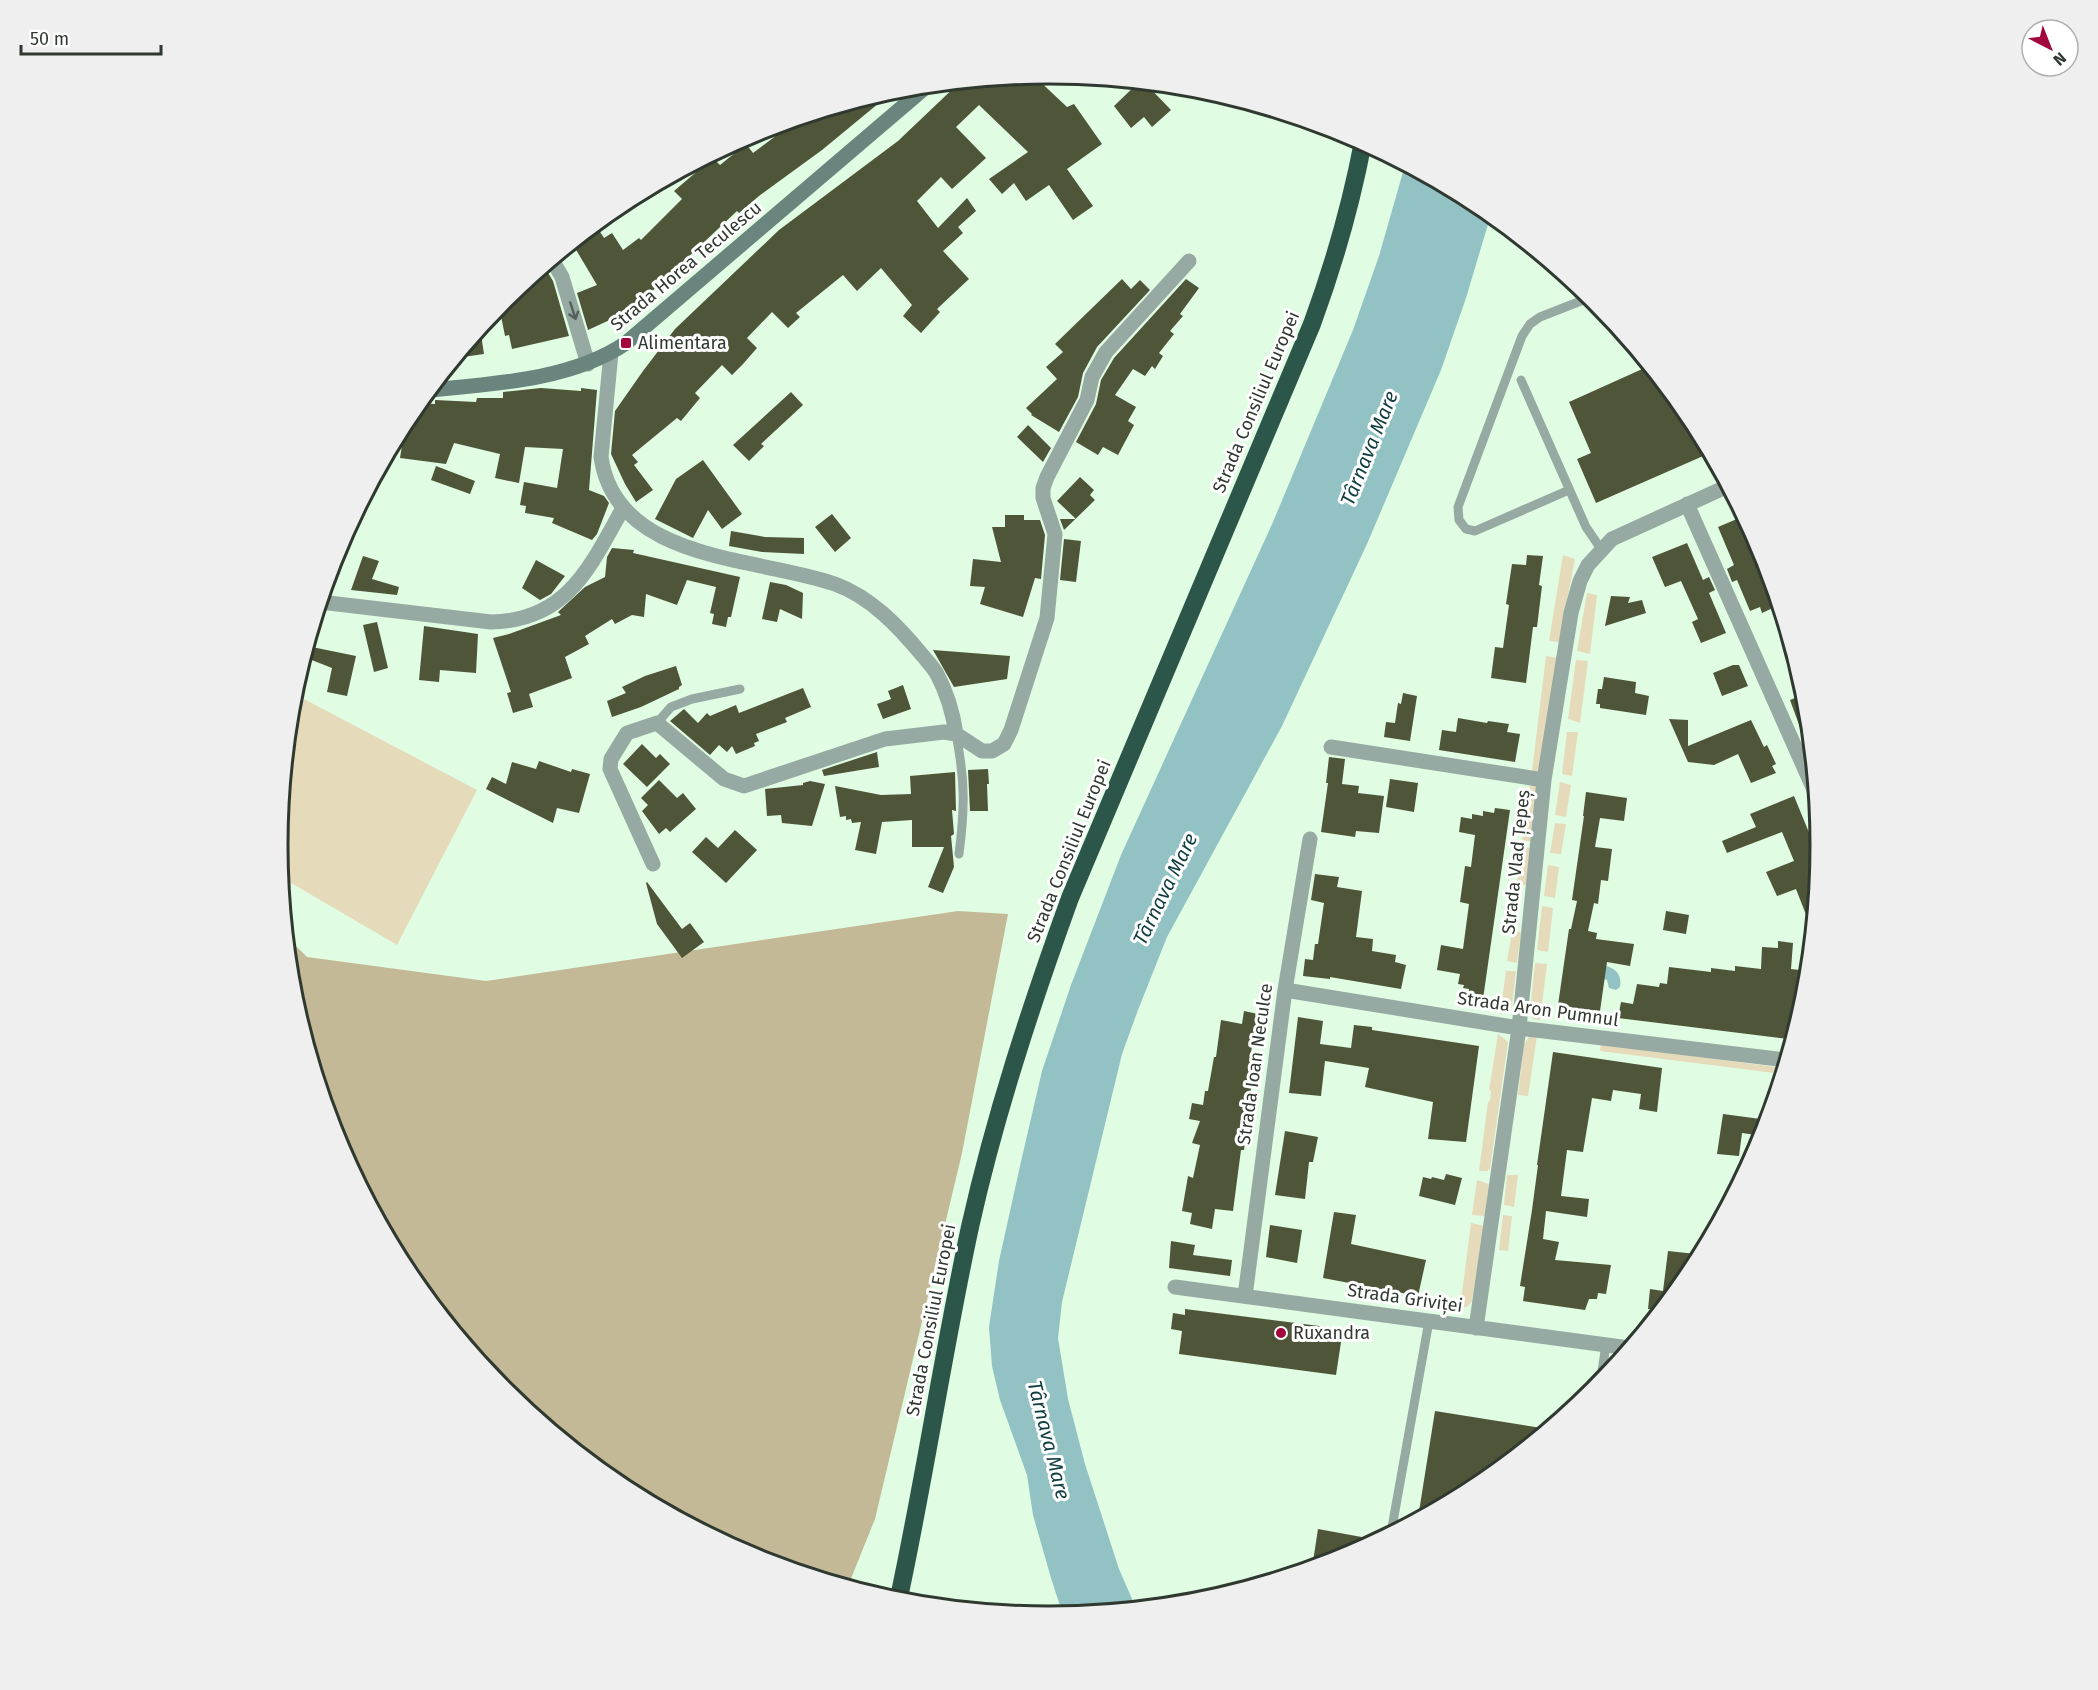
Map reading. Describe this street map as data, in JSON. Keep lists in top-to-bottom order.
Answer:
{
  "streets": {
    "highway": ["Strada Consiliul Europei"],
    "street": [
      "Strada Horea Teculescu",
      "Strada Vlad Țepeș",
      "Strada Aron Pumnul",
      "Strada Ioan Neculce",
      "Strada Griviței"
    ]
  },
  "crossings": [
    ["Strada Vlad Țepeș", "Strada Aron Pumnul"],
    ["Strada Vlad Țepeș", "Strada Griviței"],
    ["Strada Aron Pumnul", "Strada Ioan Neculce"],
    ["Strada Ioan Neculce", "Strada Griviței"]
  ],
  "water": ["Târnava Mare"],
  "places": {
    "transit": ["Alimentara"],
    "other": ["Ruxandra"]
  },
  "scale_bar": "50 m",
  "north": "bottom right"
}
